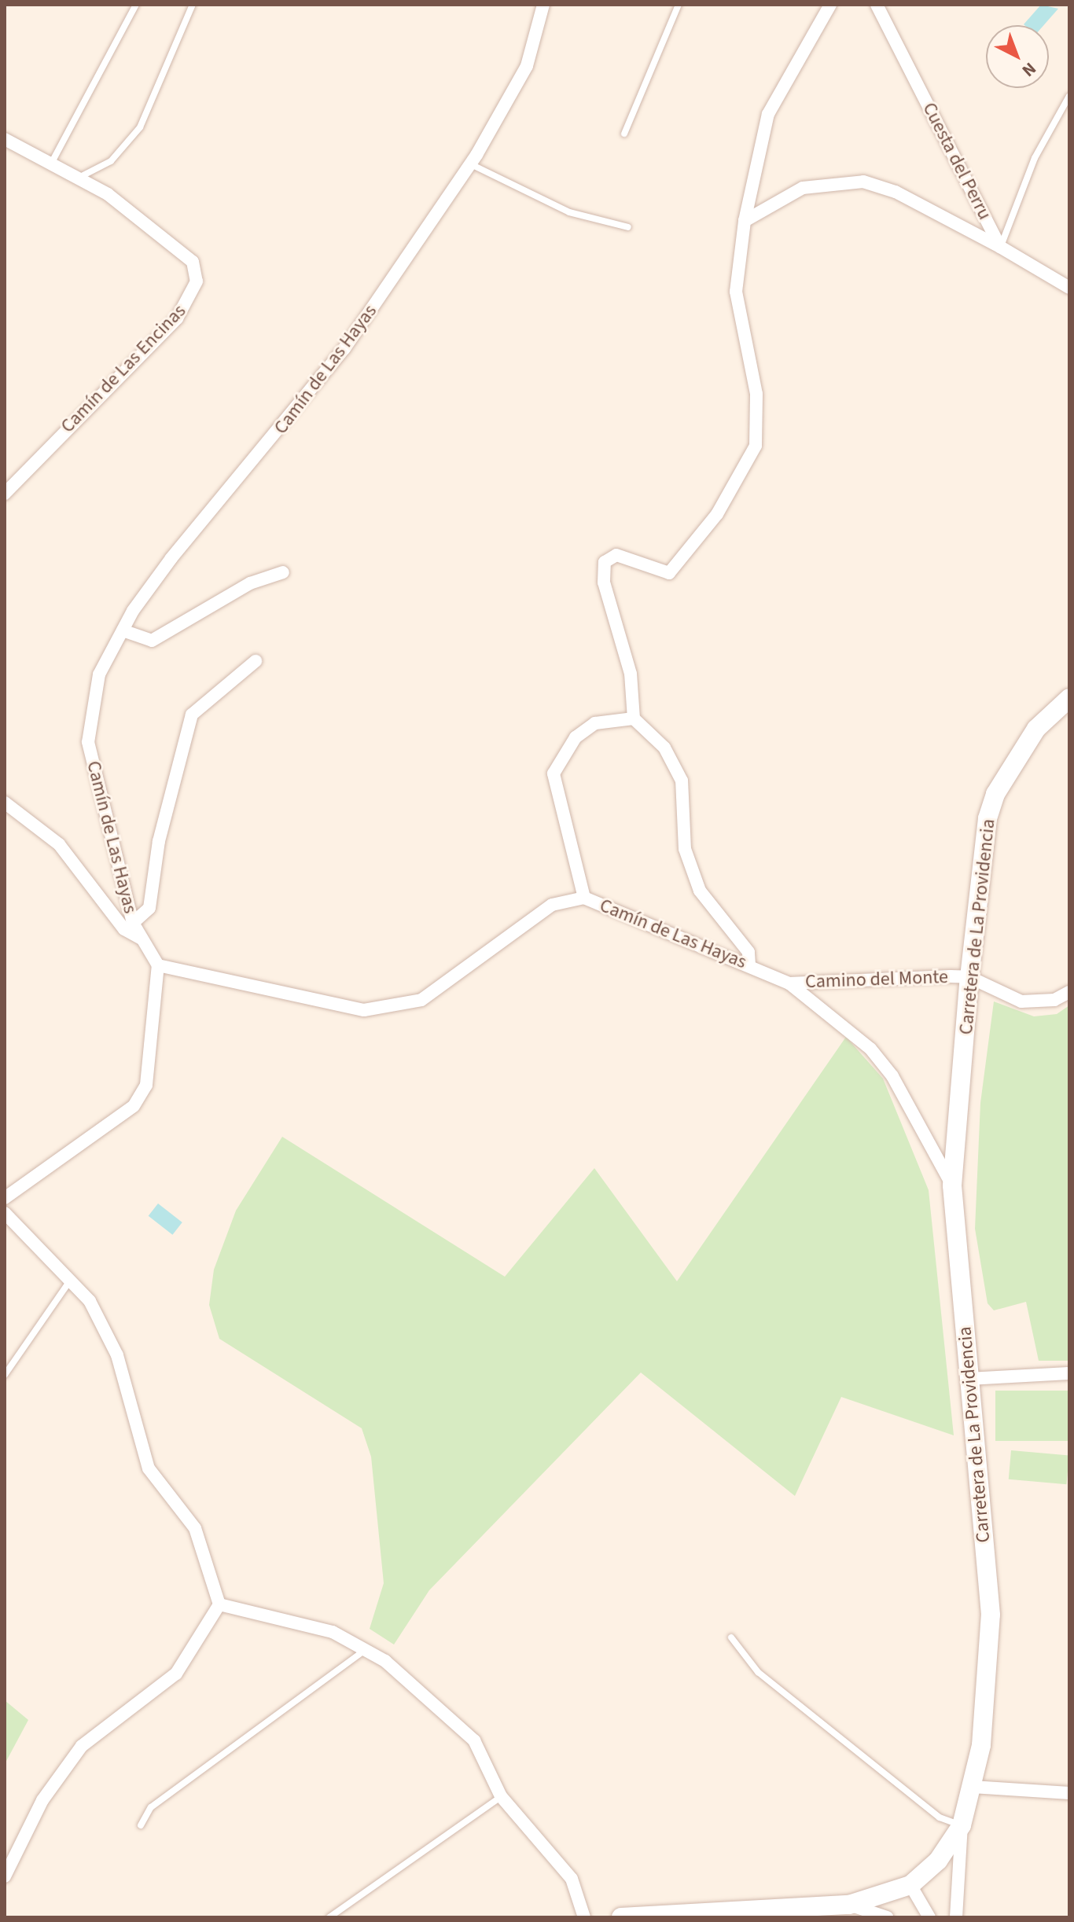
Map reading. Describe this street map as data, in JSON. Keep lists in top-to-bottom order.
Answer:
{
  "streets": {
    "street": [
      "Cuesta del Perru",
      "Camín de Las Encinas",
      "Camín de Las Hayas",
      "Carretera de La Providencia",
      "Camino del Monte"
    ]
  },
  "crossings": [
    ["Camín de Las Hayas", "Carretera de La Providencia"],
    ["Camín de Las Hayas", "Camino del Monte"],
    ["Carretera de La Providencia", "Camino del Monte"]
  ],
  "north": "bottom right"
}
